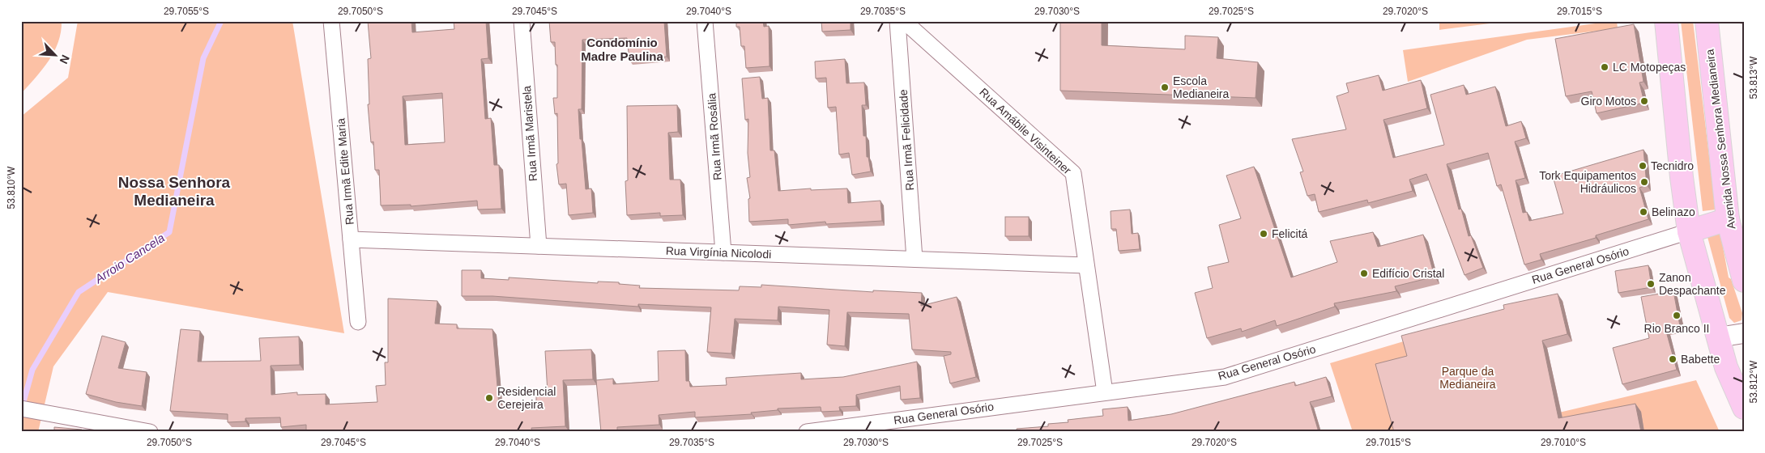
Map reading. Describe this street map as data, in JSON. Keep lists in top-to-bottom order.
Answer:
{
  "streets": {
    "main road": ["Avenida Nossa Senhora Medianeira"],
    "street": [
      "Rua Amábile Visinteiner",
      "Rua Irmã Maristela",
      "Rua Irmã Rosália",
      "Rua Irmã Felicidade",
      "Rua Irmã Edite Maria",
      "Rua Virgínia Nicolodi",
      "Rua General Osório"
    ]
  },
  "crossings": [
    ["Rua Amábile Visinteiner", "Rua Virgínia Nicolodi"],
    ["Rua Amábile Visinteiner", "Rua General Osório"],
    ["Rua Irmã Maristela", "Rua Virgínia Nicolodi"],
    ["Rua Irmã Rosália", "Rua Virgínia Nicolodi"],
    ["Rua Irmã Felicidade", "Rua Virgínia Nicolodi"],
    ["Rua Irmã Edite Maria", "Rua Virgínia Nicolodi"]
  ],
  "districts": ["Condomínio Madre Paulina", "Nossa Senhora Medianeira"],
  "water": ["Arroio Cancela"],
  "parks": ["Parque da Medianeira"],
  "places": [
    "LC Motopeças",
    "Escola Medianeira",
    "Giro Motos",
    "Tecnidro",
    "Tork Equipamentos Hidráulicos",
    "Belinazo",
    "Felicitá",
    "Edifício Cristal",
    "Zanon Despachante",
    "Rio Branco II",
    "Babette",
    "Residencial Cerejeira"
  ],
  "north": "bottom right",
  "coordinates": [
    "29.7055°S",
    "29.7050°S",
    "29.7045°S",
    "29.7040°S",
    "29.7035°S",
    "29.7030°S",
    "29.7025°S",
    "29.7020°S",
    "29.7015°S",
    "53.813°W",
    "53.810°W",
    "53.812°W",
    "29.7010°S"
  ]
}
